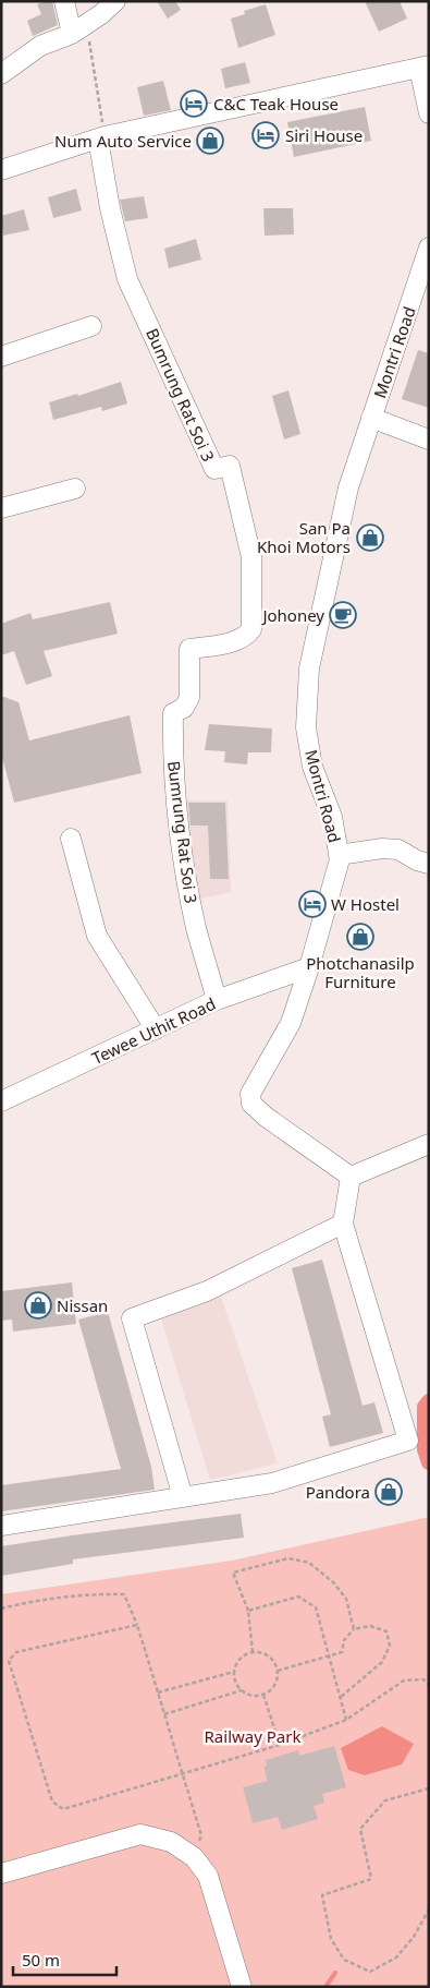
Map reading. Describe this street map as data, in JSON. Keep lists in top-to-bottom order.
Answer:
{
  "streets": {
    "street": ["Montri Road", "Bumrung Rat Soi 3", "Tewee Uthit Road"]
  },
  "crossings": [
    ["Montri Road", "Tewee Uthit Road"],
    ["Bumrung Rat Soi 3", "Tewee Uthit Road"]
  ],
  "parks": ["Railway Park"],
  "places": {
    "hotel": ["C&C Teak House", "Siri House", "W Hostel"],
    "shop": [
      "Num Auto Service",
      "San Pa Khoi Motors",
      "Photchanasilp Furniture",
      "Nissan",
      "Pandora"
    ],
    "cafe": ["Johoney"]
  },
  "scale_bar": "50 m"
}
